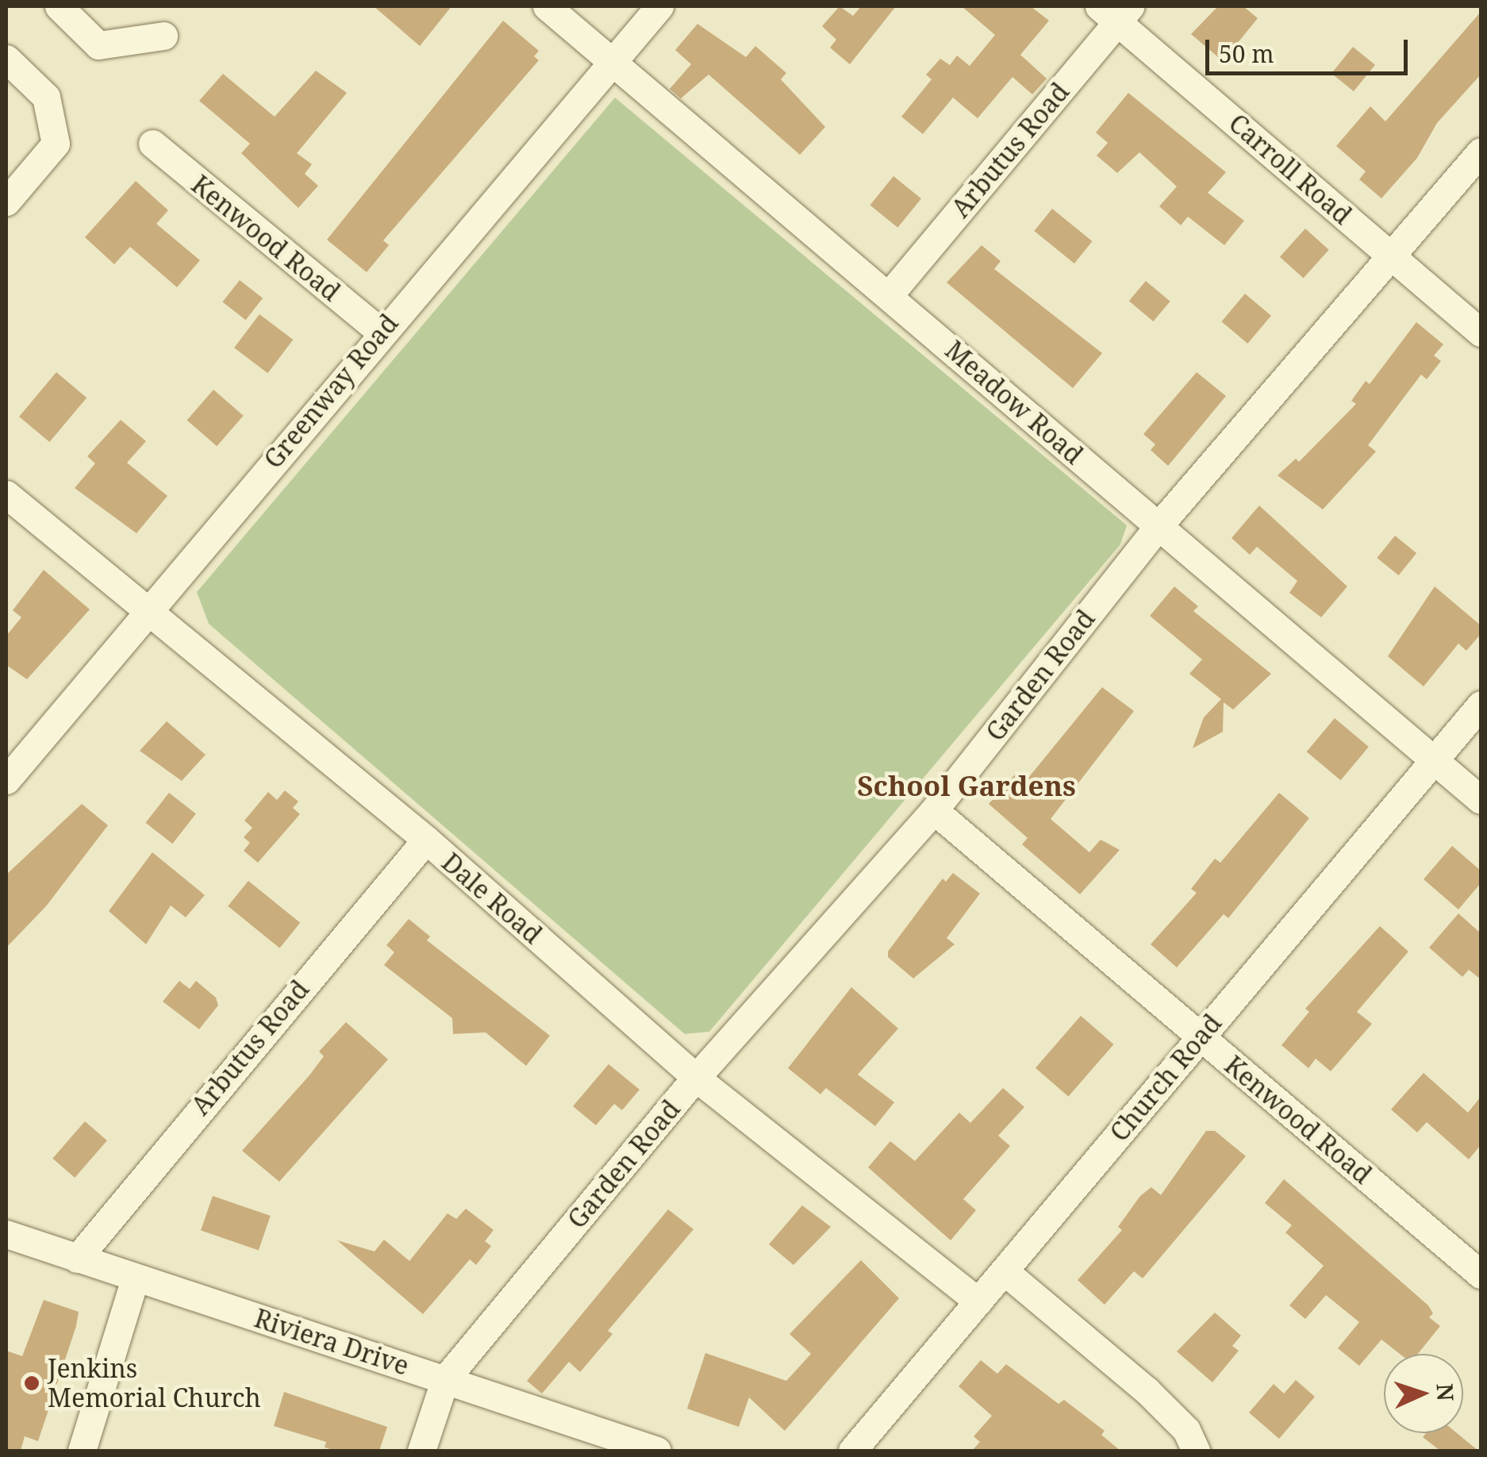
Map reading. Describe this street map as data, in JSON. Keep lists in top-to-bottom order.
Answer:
{
  "streets": {
    "street": [
      "Arbutus Road",
      "Carroll Road",
      "Kenwood Road",
      "Greenway Road",
      "Meadow Road",
      "Garden Road",
      "Dale Road",
      "Church Road",
      "Riviera Drive"
    ]
  },
  "crossings": [
    ["Arbutus Road", "Carroll Road"],
    ["Arbutus Road", "Meadow Road"],
    ["Arbutus Road", "Dale Road"],
    ["Arbutus Road", "Riviera Drive"],
    ["Carroll Road", "Garden Road"],
    ["Kenwood Road", "Greenway Road"],
    ["Kenwood Road", "Garden Road"],
    ["Kenwood Road", "Church Road"],
    ["Greenway Road", "Meadow Road"],
    ["Greenway Road", "Dale Road"],
    ["Meadow Road", "Garden Road"],
    ["Meadow Road", "Church Road"],
    ["Garden Road", "Dale Road"],
    ["Garden Road", "Riviera Drive"],
    ["Dale Road", "Church Road"]
  ],
  "districts": ["School Gardens"],
  "places": ["Jenkins Memorial Church"],
  "scale_bar": "50 m",
  "north": "right"
}
